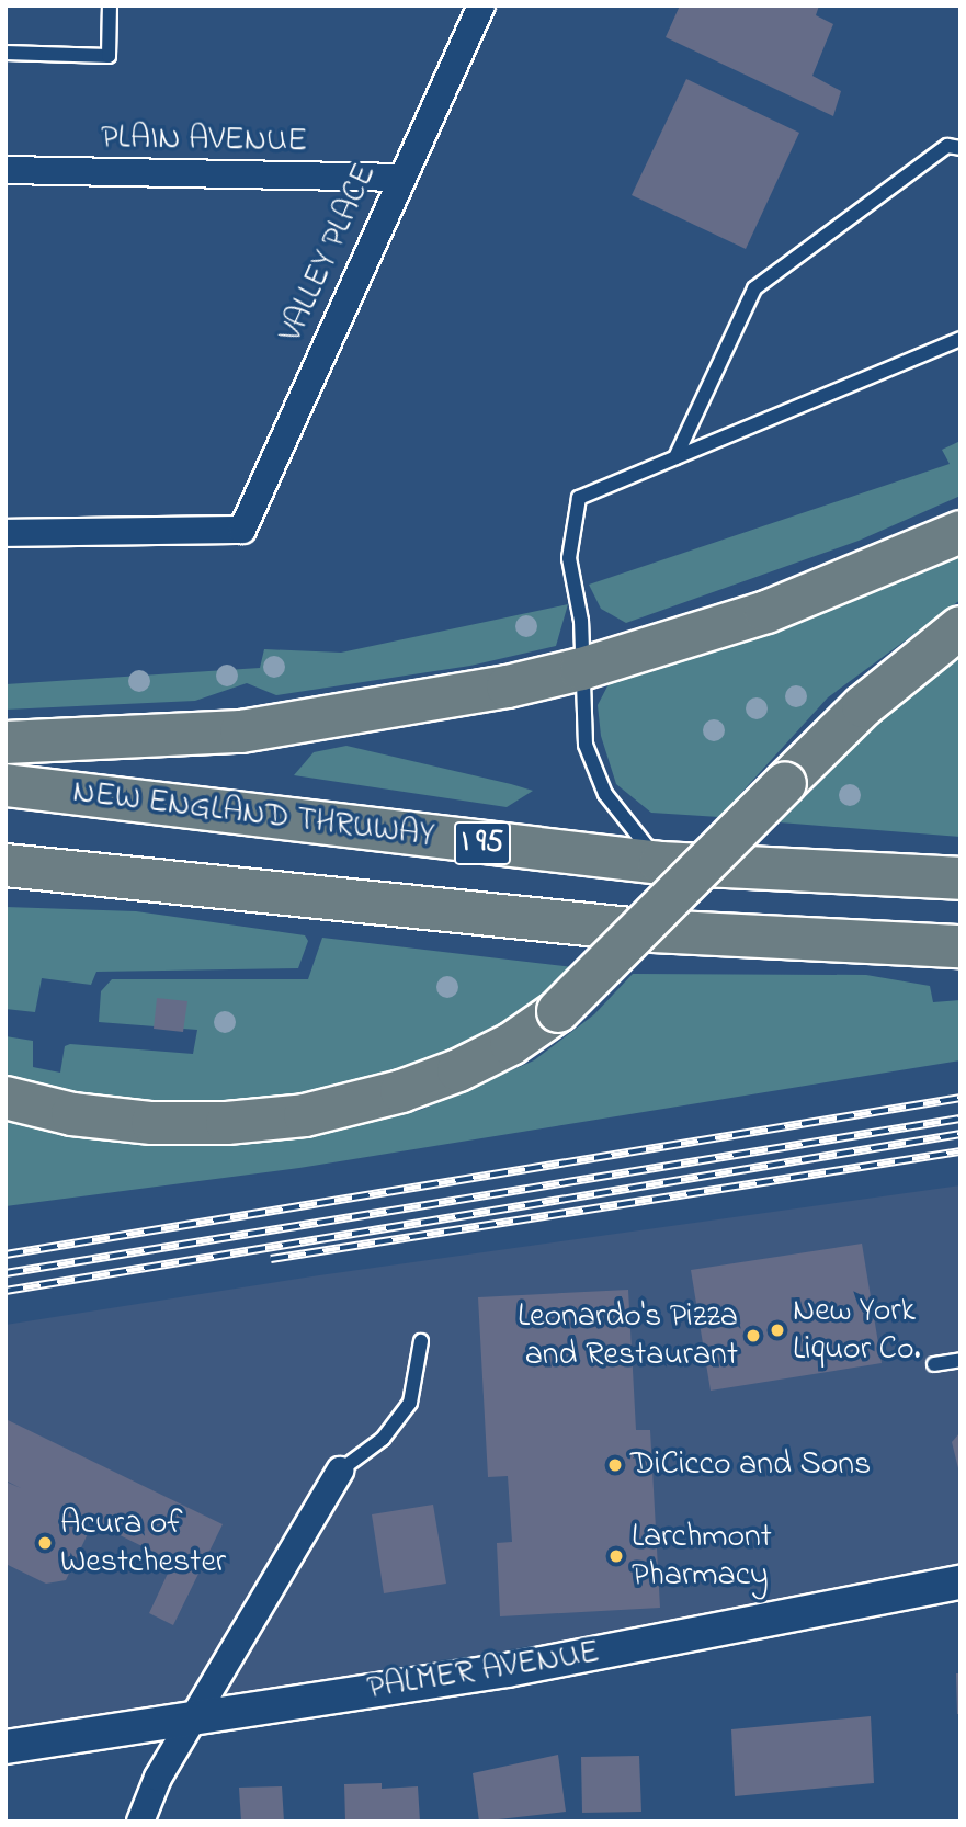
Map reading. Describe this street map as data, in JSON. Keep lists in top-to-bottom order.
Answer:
{
  "streets": {
    "highway": ["NEW ENGLAND THRUWAY", "I 95"],
    "street": ["PLAIN AVENUE", "VALLEY PLACE", "PALMER AVENUE"]
  },
  "crossings": [
    ["PLAIN AVENUE", "VALLEY PLACE"]
  ],
  "places": [
    "New York Liquor Co.",
    "Leonardo's Pizza and Restaurant",
    "DiCicco and Sons",
    "Acura of Westchester",
    "Larchmont Pharmacy"
  ]
}
